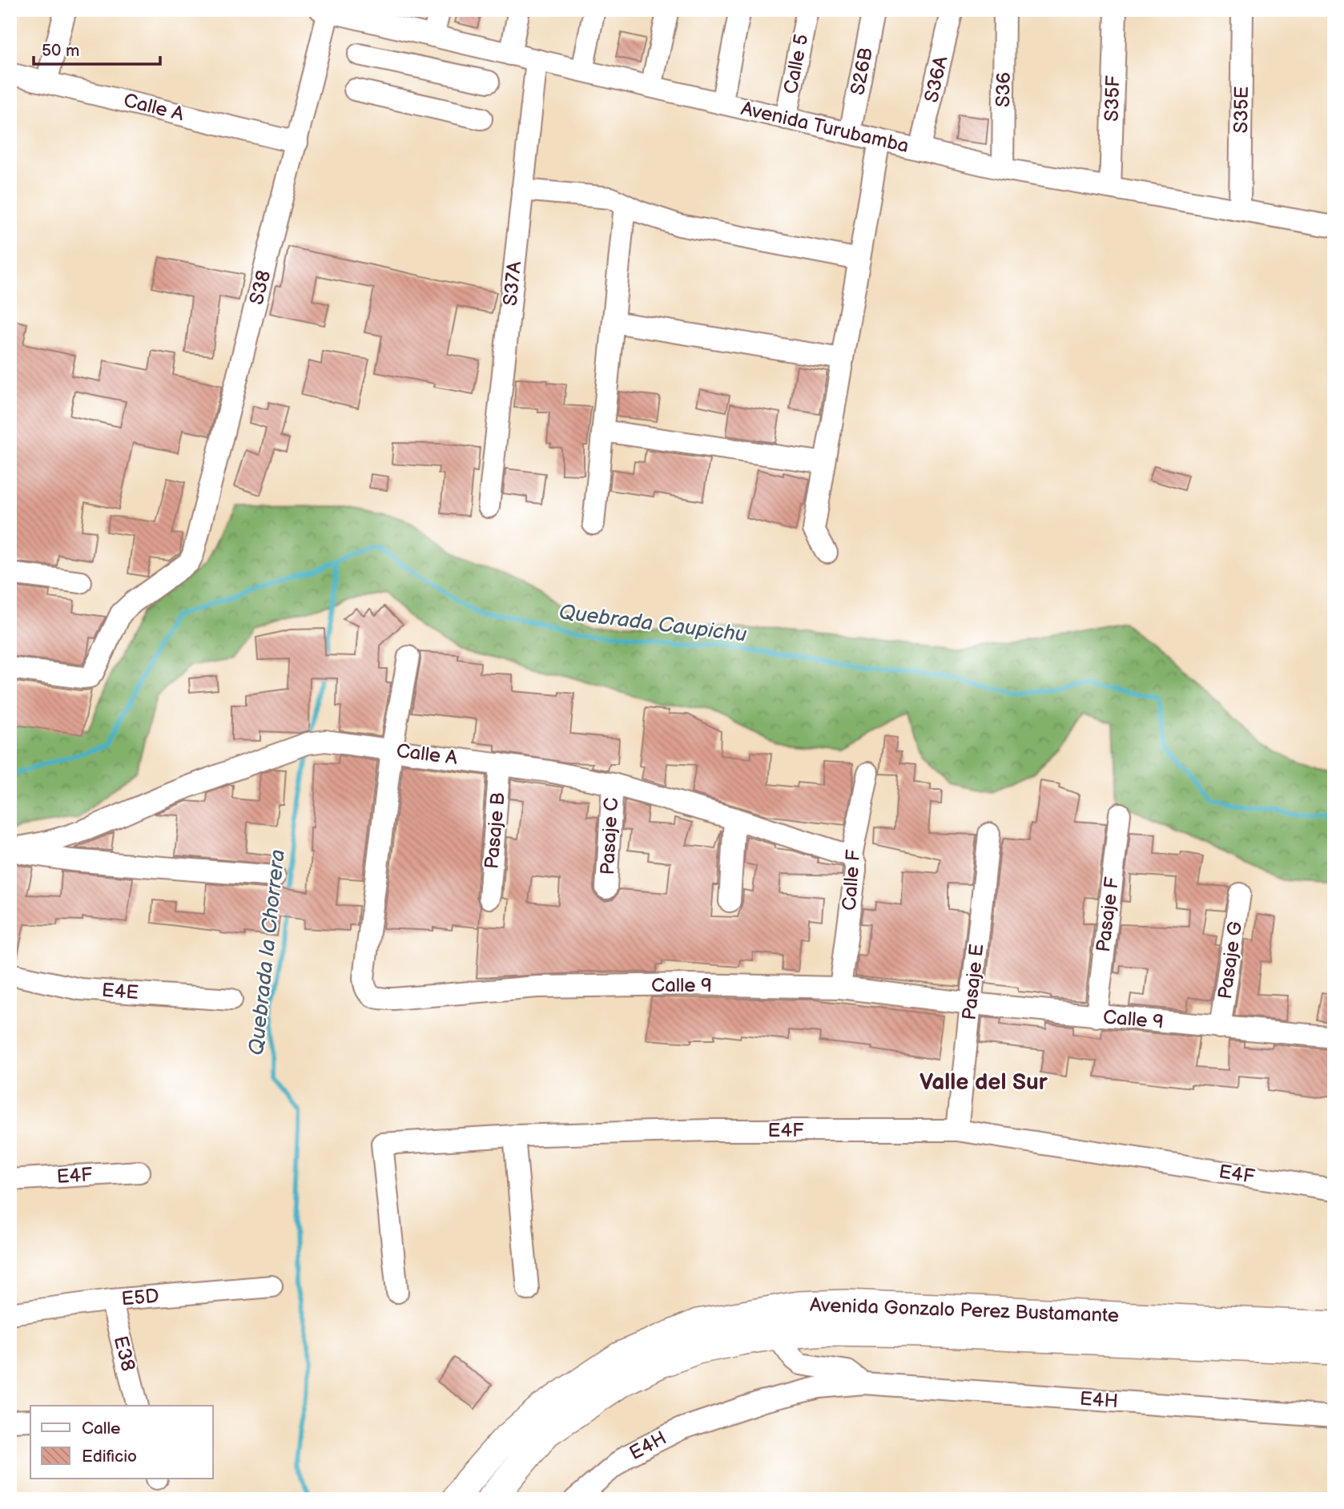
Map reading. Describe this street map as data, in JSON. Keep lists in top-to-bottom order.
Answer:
{
  "streets": {
    "main road": ["Avenida Gonzalo Perez Bustamante"],
    "street": [
      "Calle 5",
      "S26B",
      "S36A",
      "S36",
      "S35F",
      "Calle A",
      "S35E",
      "Avenida Turubamba",
      "S37A",
      "S38",
      "Pasaje B",
      "Pasaje C",
      "Calle F",
      "Pasaje F",
      "Pasaje G",
      "Pasaje E",
      "Calle 9",
      "E4E",
      "E4F",
      "E5D",
      "E38",
      "E4H"
    ]
  },
  "crossings": [
    ["Calle 5", "Avenida Turubamba"],
    ["S26B", "Avenida Turubamba"],
    ["S36A", "Avenida Turubamba"],
    ["S36", "Avenida Turubamba"],
    ["S35F", "Avenida Turubamba"],
    ["Calle A", "S38"],
    ["Calle A", "Pasaje B"],
    ["Calle A", "Pasaje C"],
    ["Calle A", "Calle F"],
    ["Calle A", "Calle 9"],
    ["S35E", "Avenida Turubamba"],
    ["Avenida Turubamba", "S37A"],
    ["Avenida Turubamba", "S38"],
    ["Calle F", "Calle 9"],
    ["Pasaje F", "Calle 9"],
    ["Pasaje G", "Calle 9"],
    ["Pasaje E", "Calle 9"],
    ["Pasaje E", "E4F"],
    ["E5D", "E38"],
    ["Avenida Gonzalo Perez Bustamante", "E4H"]
  ],
  "districts": ["Valle del Sur"],
  "water": ["Quebrada Caupichu", "Quebrada la Chorrera"],
  "legend": ["Calle", "Edificio"],
  "scale_bar": "50 m"
}
